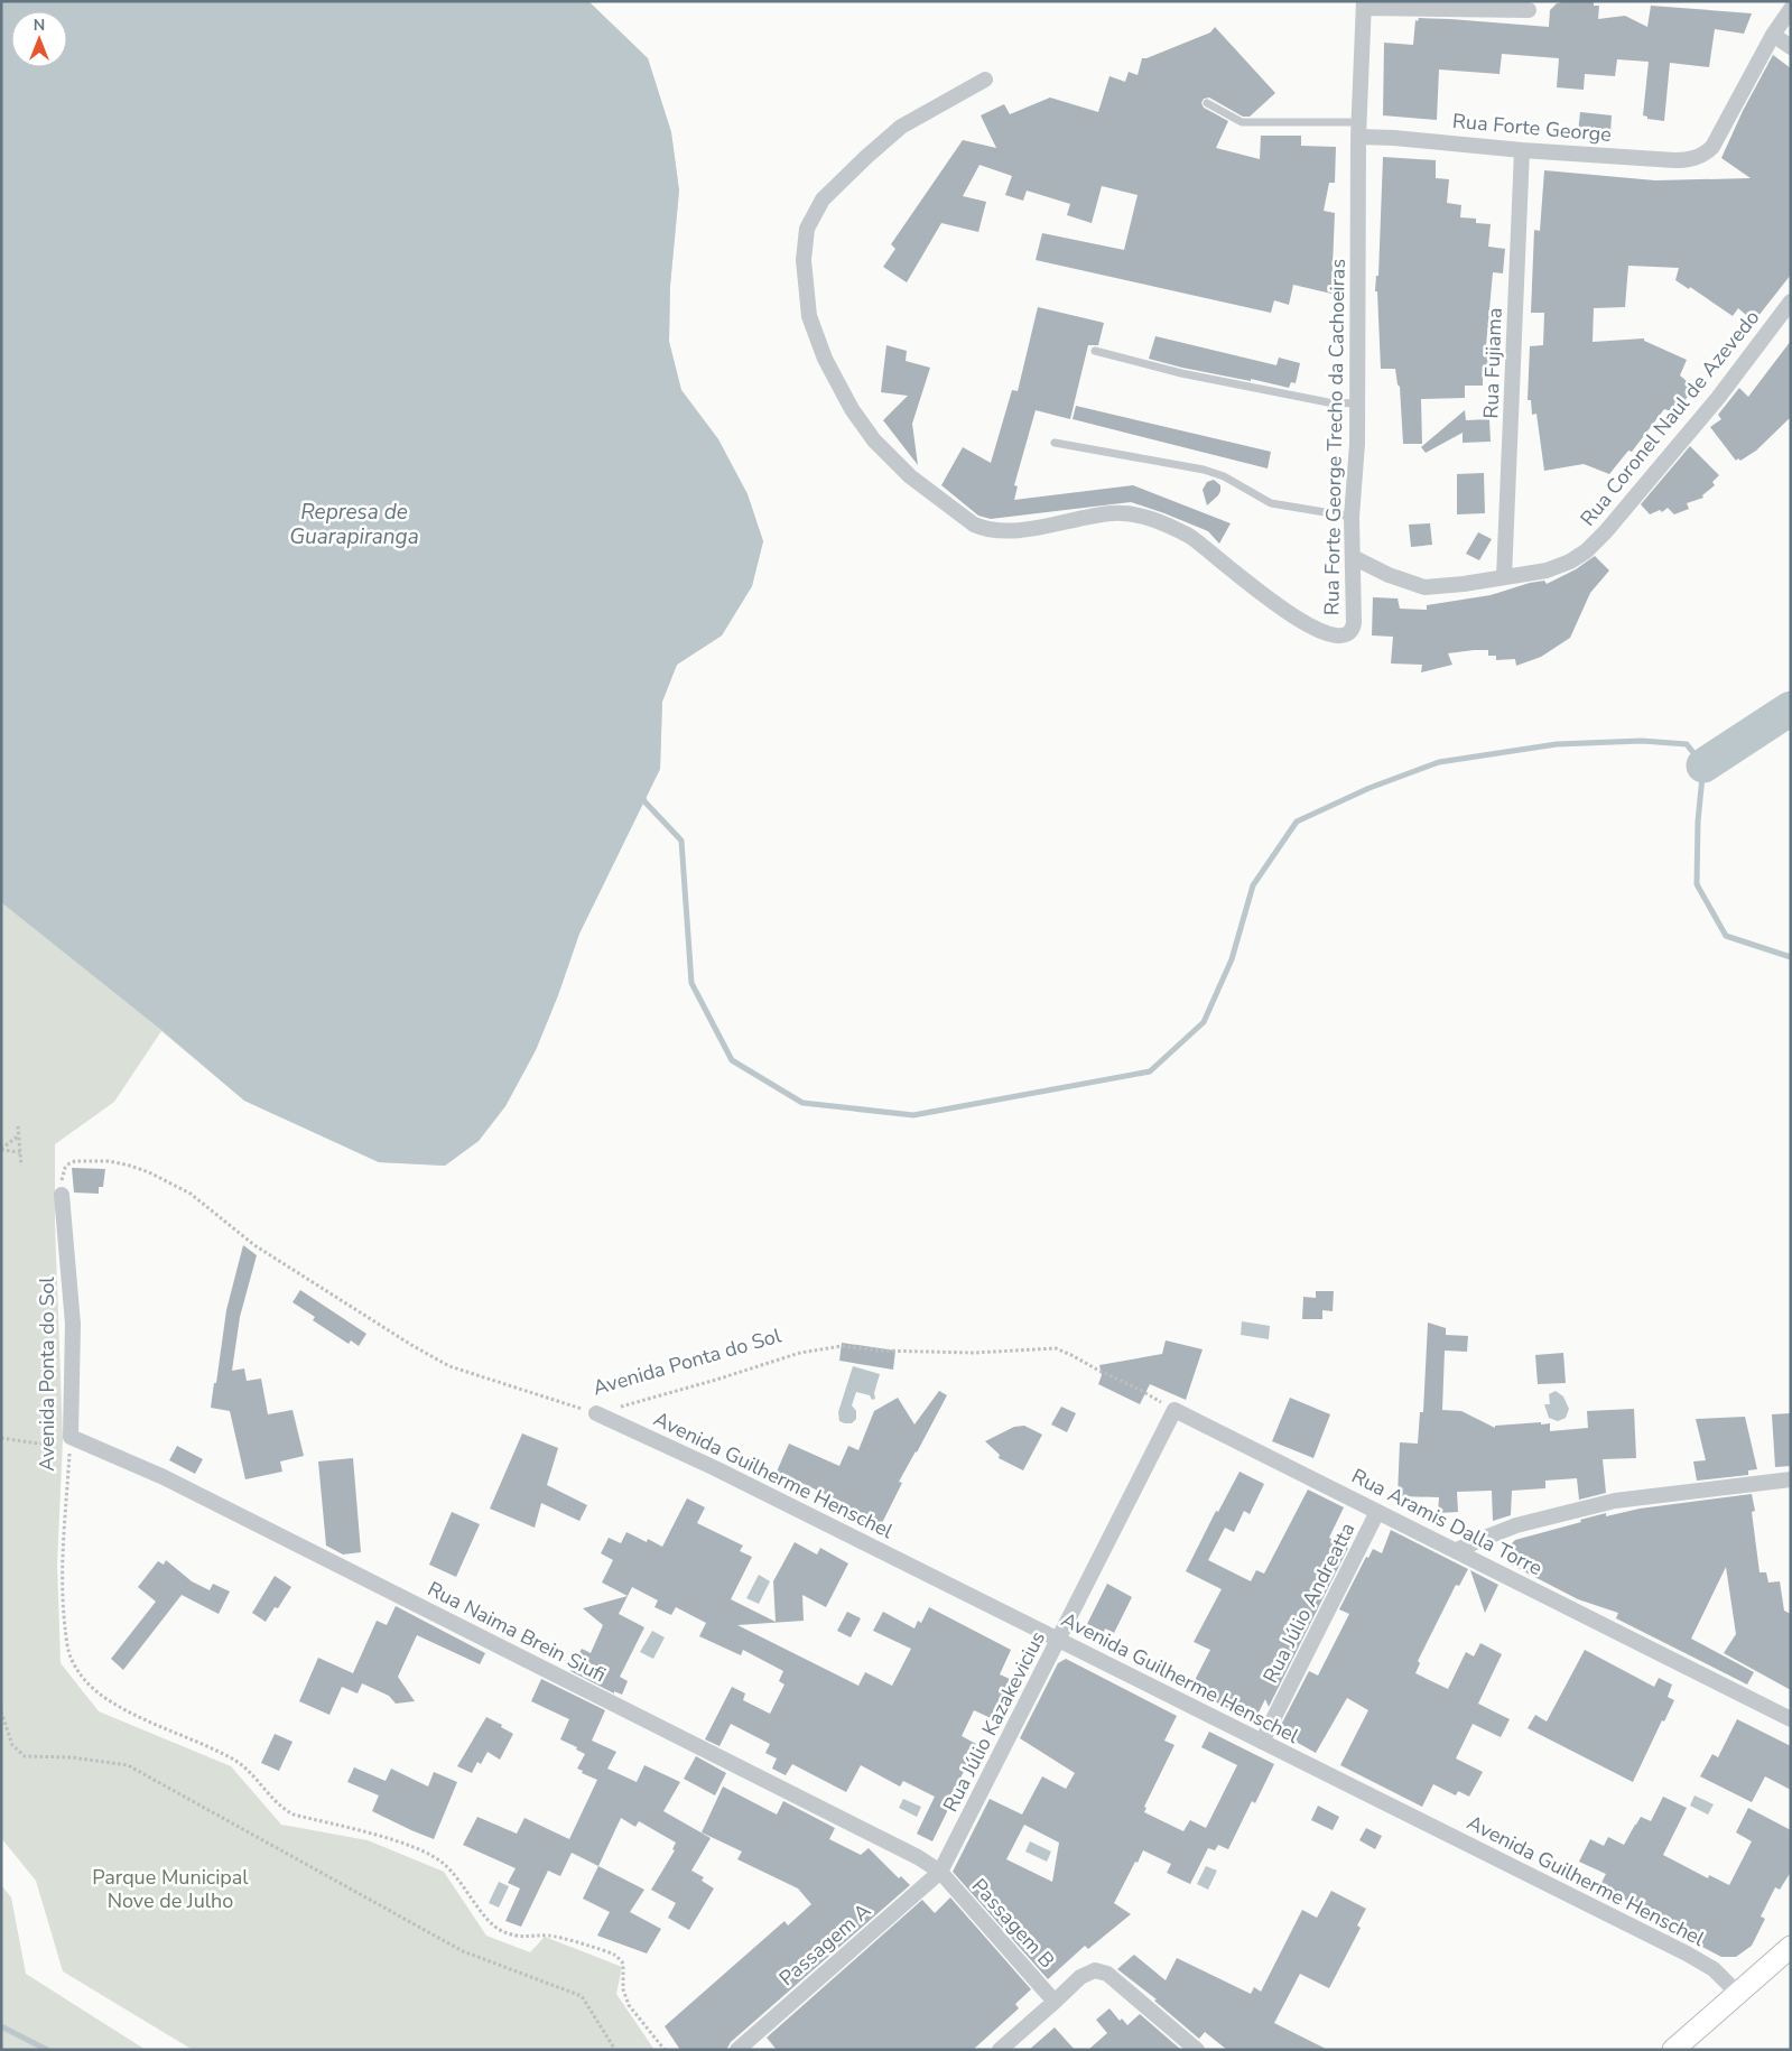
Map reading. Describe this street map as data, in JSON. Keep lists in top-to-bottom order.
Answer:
{
  "streets": {
    "street": [
      "Rua Forte George",
      "Rua Fujiama",
      "Rua Coronel Naul de Azevedo",
      "Rua Forte George Trecho da Cachoeiras",
      "Avenida Ponta do Sol",
      "Avenida Guilherme Henschel",
      "Rua Aramis Dalla Torre",
      "Rua Júlio Andreatta",
      "Rua Naima Brein Siufi",
      "Rua Júlio Kazakevicius",
      "Passagem B",
      "Passagem A"
    ]
  },
  "crossings": [
    ["Rua Forte George", "Rua Fujiama"],
    ["Rua Forte George", "Rua Forte George Trecho da Cachoeiras"],
    ["Rua Fujiama", "Rua Coronel Naul de Azevedo"],
    ["Rua Coronel Naul de Azevedo", "Rua Forte George Trecho da Cachoeiras"],
    ["Avenida Ponta do Sol", "Avenida Guilherme Henschel"],
    ["Avenida Ponta do Sol", "Rua Aramis Dalla Torre"],
    ["Avenida Ponta do Sol", "Rua Naima Brein Siufi"],
    ["Avenida Ponta do Sol", "Rua Júlio Kazakevicius"],
    ["Avenida Guilherme Henschel", "Rua Júlio Andreatta"],
    ["Avenida Guilherme Henschel", "Rua Júlio Kazakevicius"],
    ["Rua Aramis Dalla Torre", "Rua Júlio Andreatta"],
    ["Rua Aramis Dalla Torre", "Rua Júlio Kazakevicius"],
    ["Rua Naima Brein Siufi", "Rua Júlio Kazakevicius"],
    ["Rua Naima Brein Siufi", "Passagem B"],
    ["Rua Naima Brein Siufi", "Passagem A"],
    ["Rua Júlio Kazakevicius", "Passagem B"],
    ["Rua Júlio Kazakevicius", "Passagem A"],
    ["Passagem B", "Passagem A"]
  ],
  "water": ["Represa de Guarapiranga"],
  "parks": ["Parque Municipal Nove de Julho"],
  "north": "top"
}
